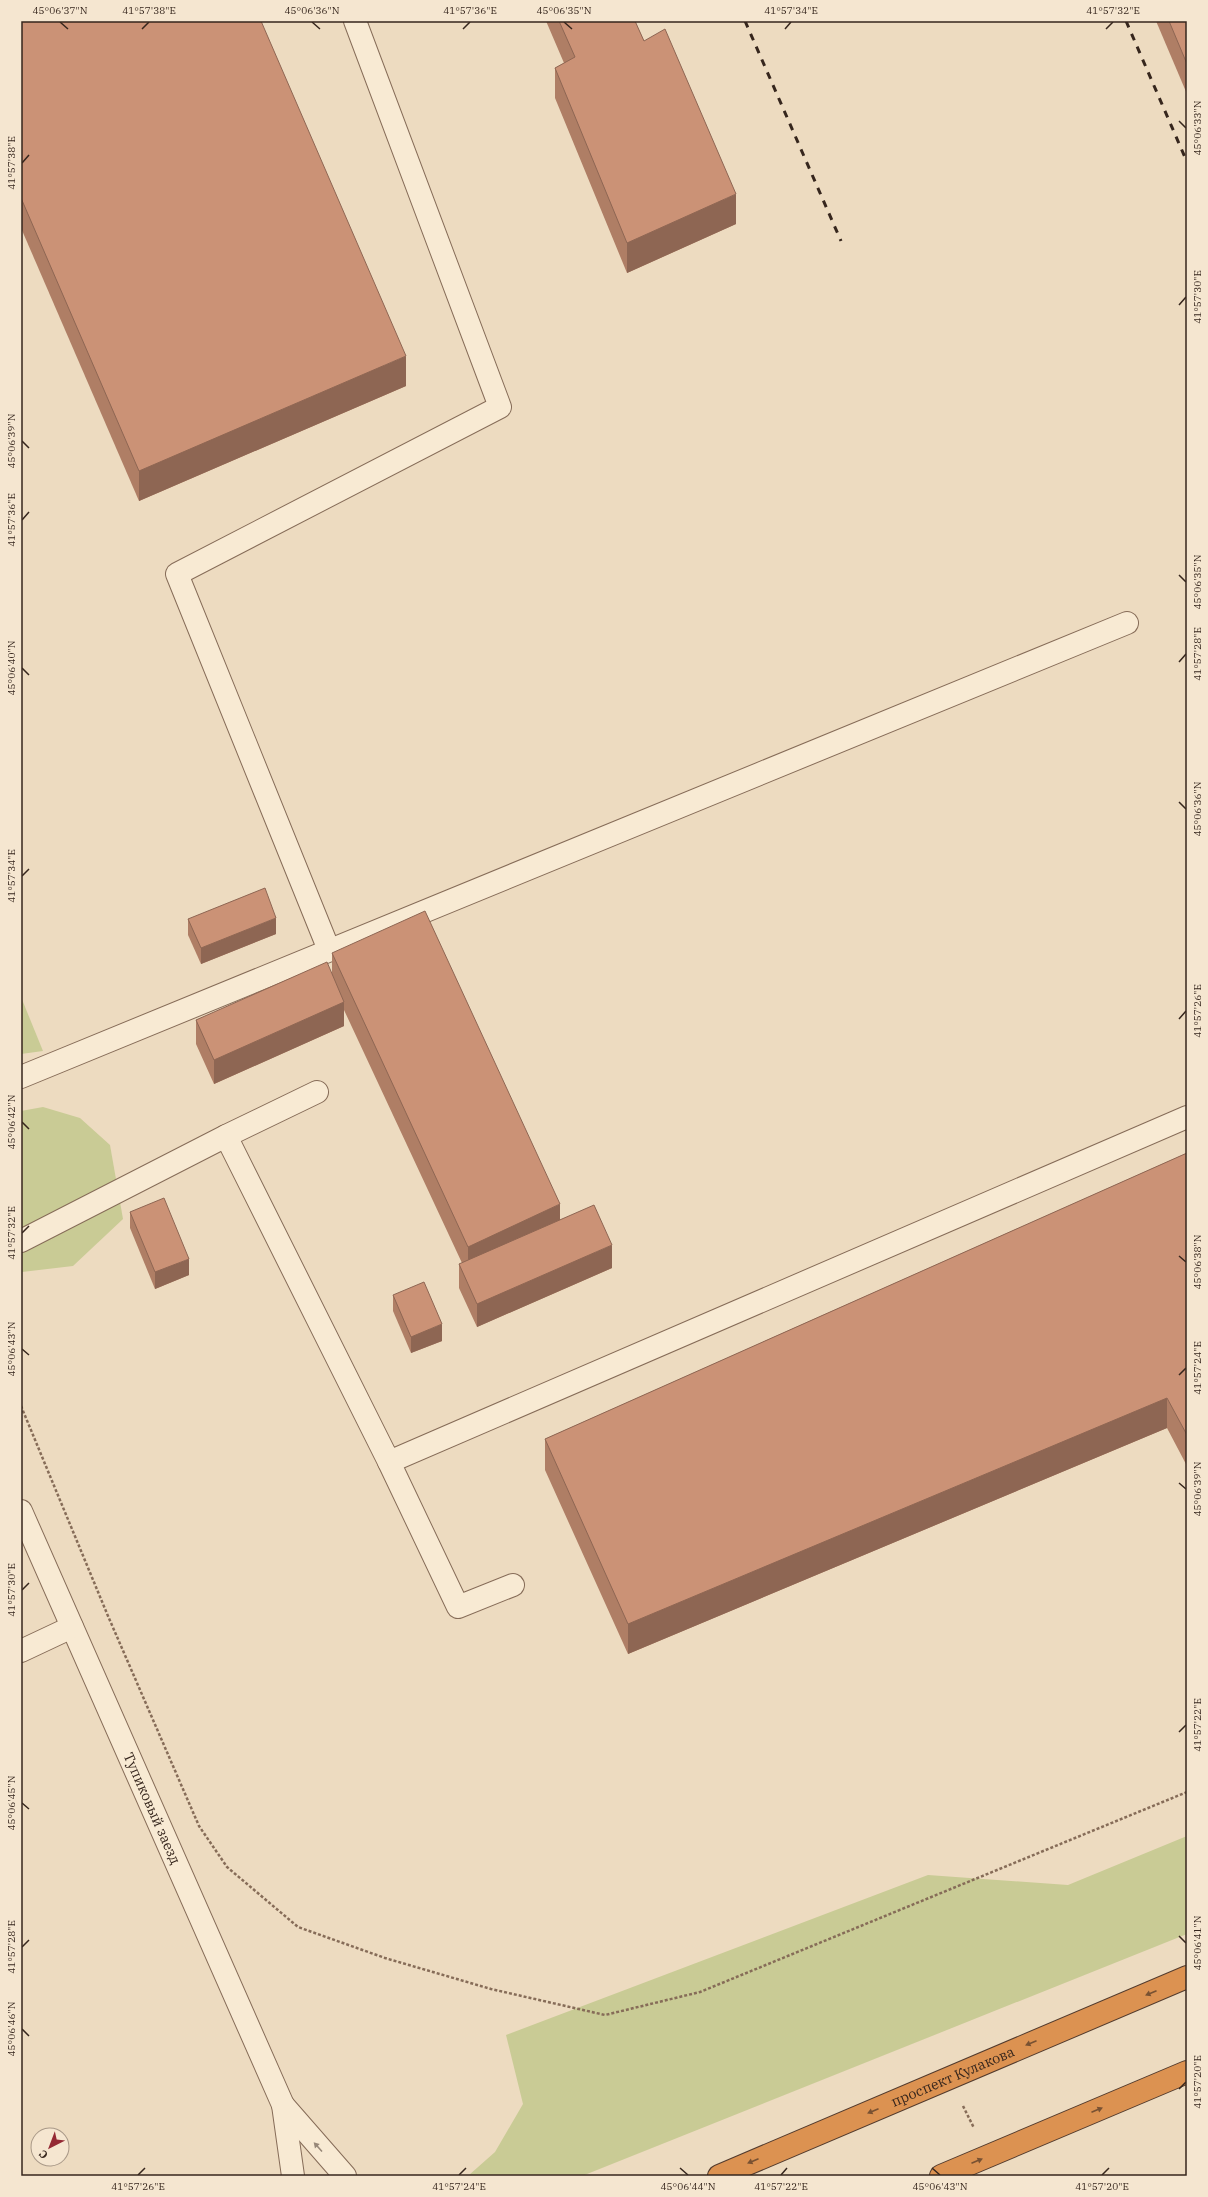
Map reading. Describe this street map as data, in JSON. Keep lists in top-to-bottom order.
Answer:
{
  "streets": {
    "highway": ["проспект Кулакова"],
    "street": ["Тупиковый заезд"]
  },
  "north": "bottom left",
  "coordinates": [
    "45°06'37\"N",
    "41°57'38\"E",
    "45°06'36\"N",
    "41°57'36\"E",
    "45°06'35\"N",
    "41°57'34\"E",
    "41°57'32\"E",
    "45°06'33\"N",
    "41°57'30\"E",
    "45°06'39\"N",
    "41°57'28\"E",
    "45°06'40\"N",
    "41°57'26\"E",
    "45°06'42\"N",
    "45°06'38\"N",
    "45°06'43\"N",
    "41°57'24\"E",
    "41°57'22\"E",
    "45°06'45\"N",
    "45°06'41\"N",
    "45°06'46\"N",
    "41°57'20\"E",
    "45°06'44\"N"
  ]
}
